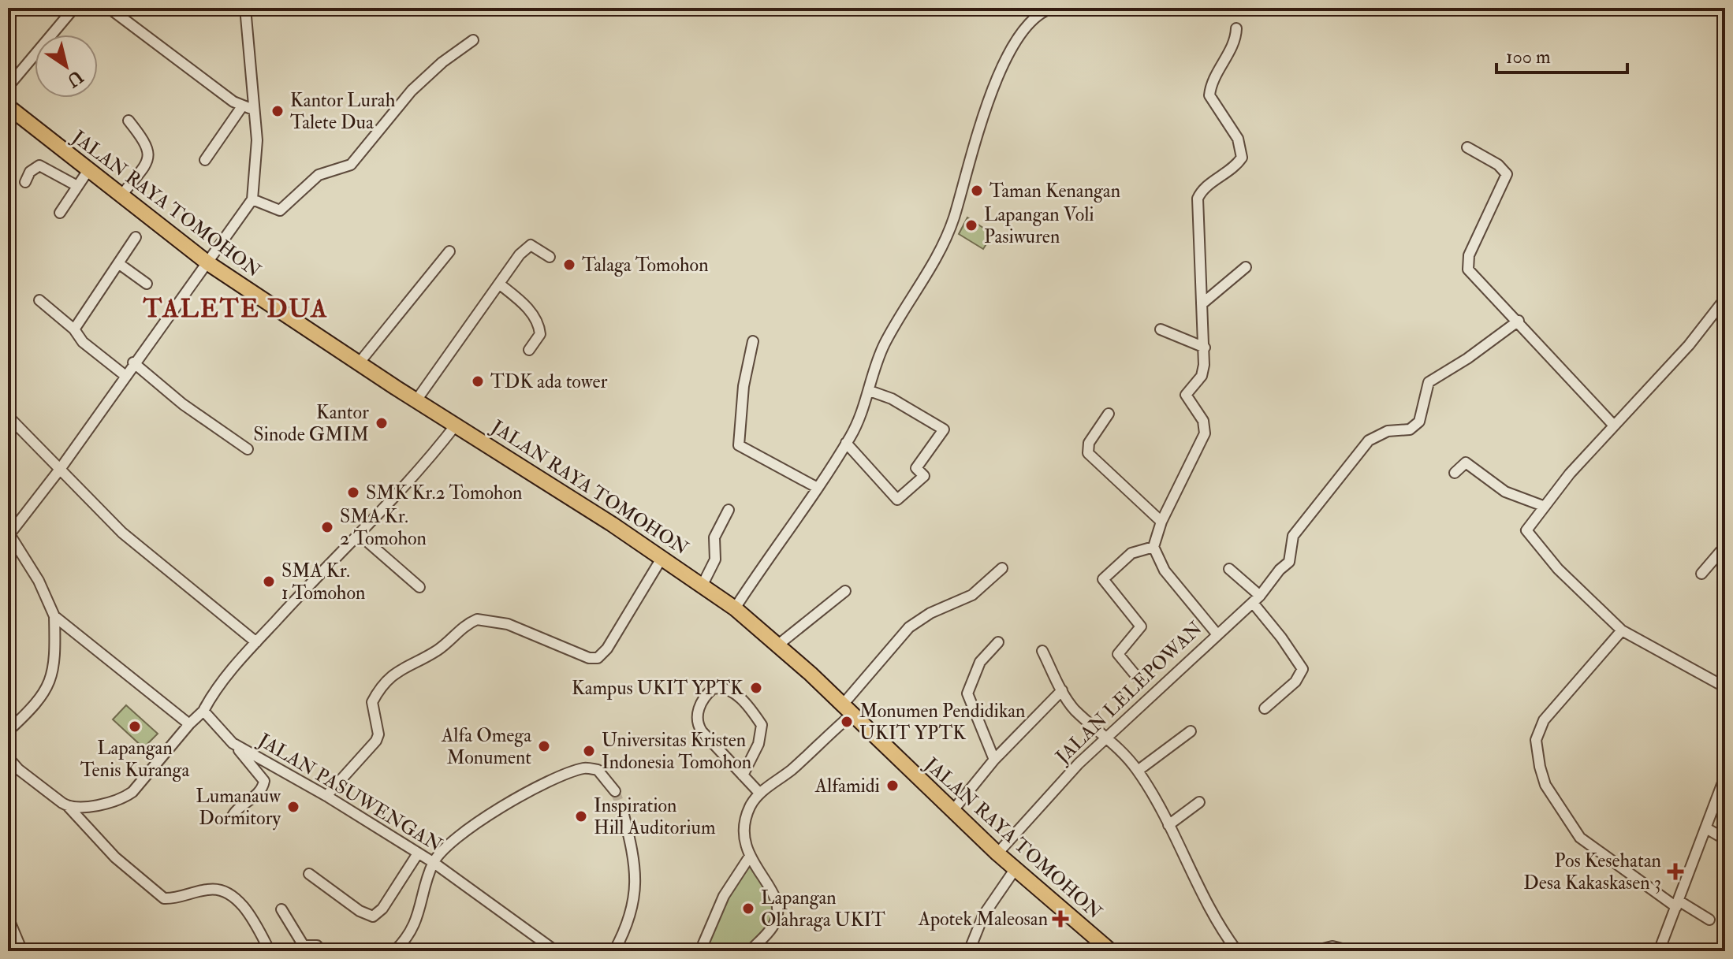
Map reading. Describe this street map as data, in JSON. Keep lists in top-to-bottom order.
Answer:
{
  "streets": {
    "highway": ["JALAN RAYA TOMOHON"],
    "street": ["JALAN LELEPOWAN", "JALAN PASUWENGAN"]
  },
  "crossings": [
    ["JALAN RAYA TOMOHON", "JALAN LELEPOWAN"]
  ],
  "districts": ["TALETE DUA"],
  "places": {
    "other": [
      "Kantor Lurah Talete Dua",
      "Taman Kenangan",
      "Lapangan Voli Pasiwuren",
      "Talaga Tomohon",
      "TDK ada tower",
      "Kantor Sinode GMIM",
      "SMK Kr.2 Tomohon",
      "SMA Kr. 2 Tomohon",
      "SMA Kr. 1 Tomohon",
      "Kampus UKIT YPTK",
      "Monumen Pendidikan UKIT YPTK",
      "Lapangan Tenis Kuranga",
      "Alfa Omega Monument",
      "Universitas Kristen Indonesia Tomohon",
      "Alfamidi",
      "Lumanauw Dormitory",
      "Inspiration Hill Auditorium",
      "Lapangan Olahraga UKIT"
    ],
    "health": ["Pos Kesehatan Desa Kakaskasen 3", "Apotek Maleosan"]
  },
  "scale_bar": "100 m",
  "north": "bottom right"
}
